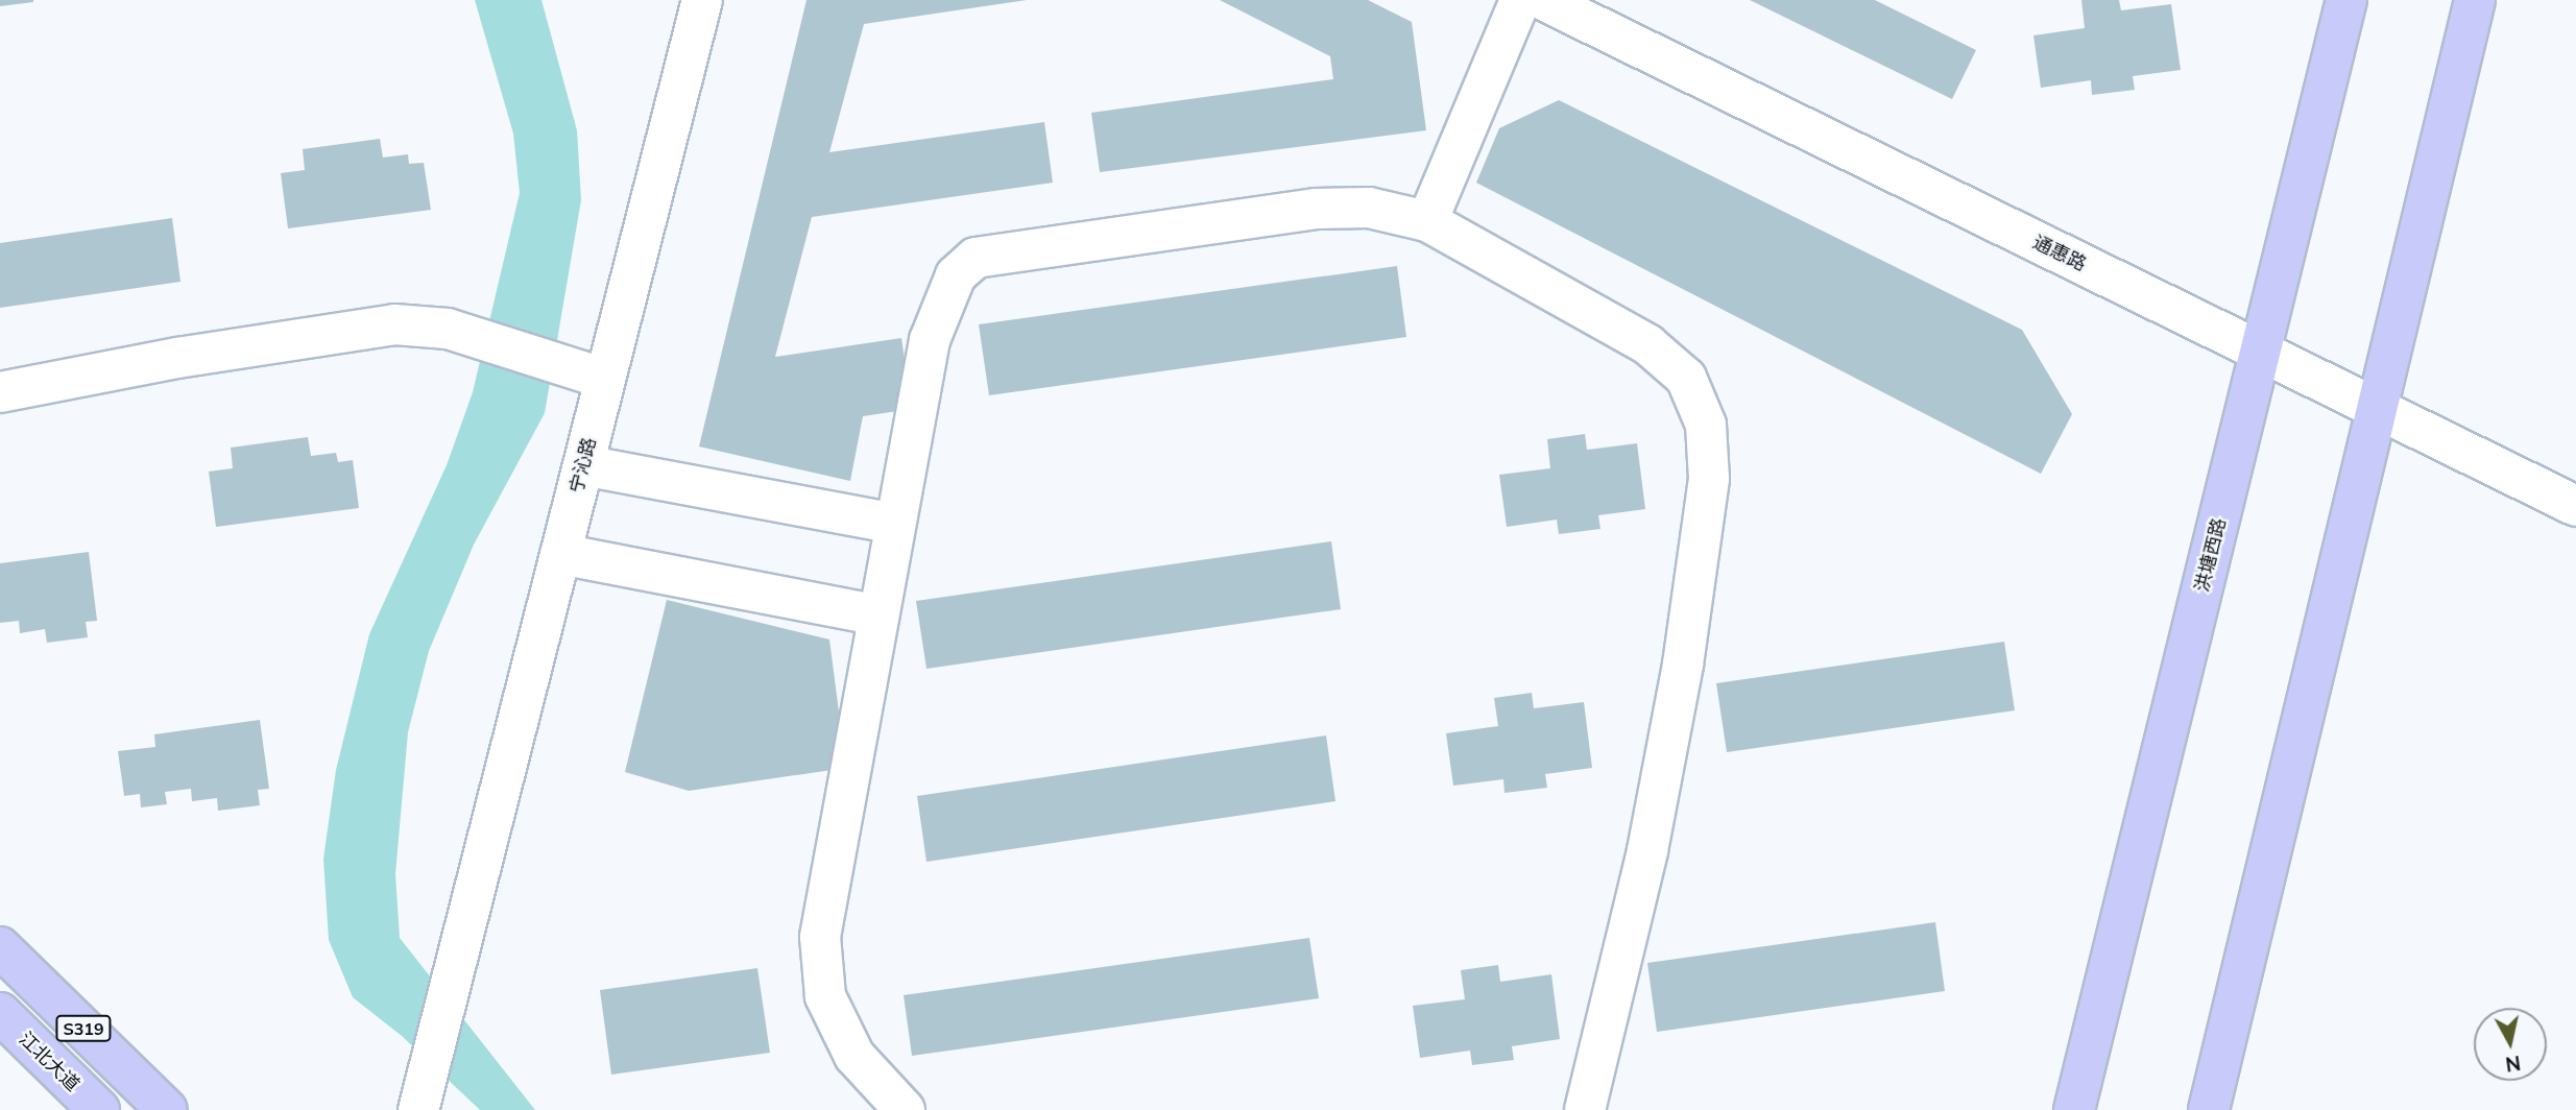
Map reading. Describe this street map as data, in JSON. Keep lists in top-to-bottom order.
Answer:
{
  "streets": {
    "main road": ["洪塘西路", "S319", "江北大道"],
    "street": ["通惠路", "宁沁路"]
  },
  "crossings": [
    ["通惠路", "洪塘西路"]
  ],
  "north": "bottom"
}
